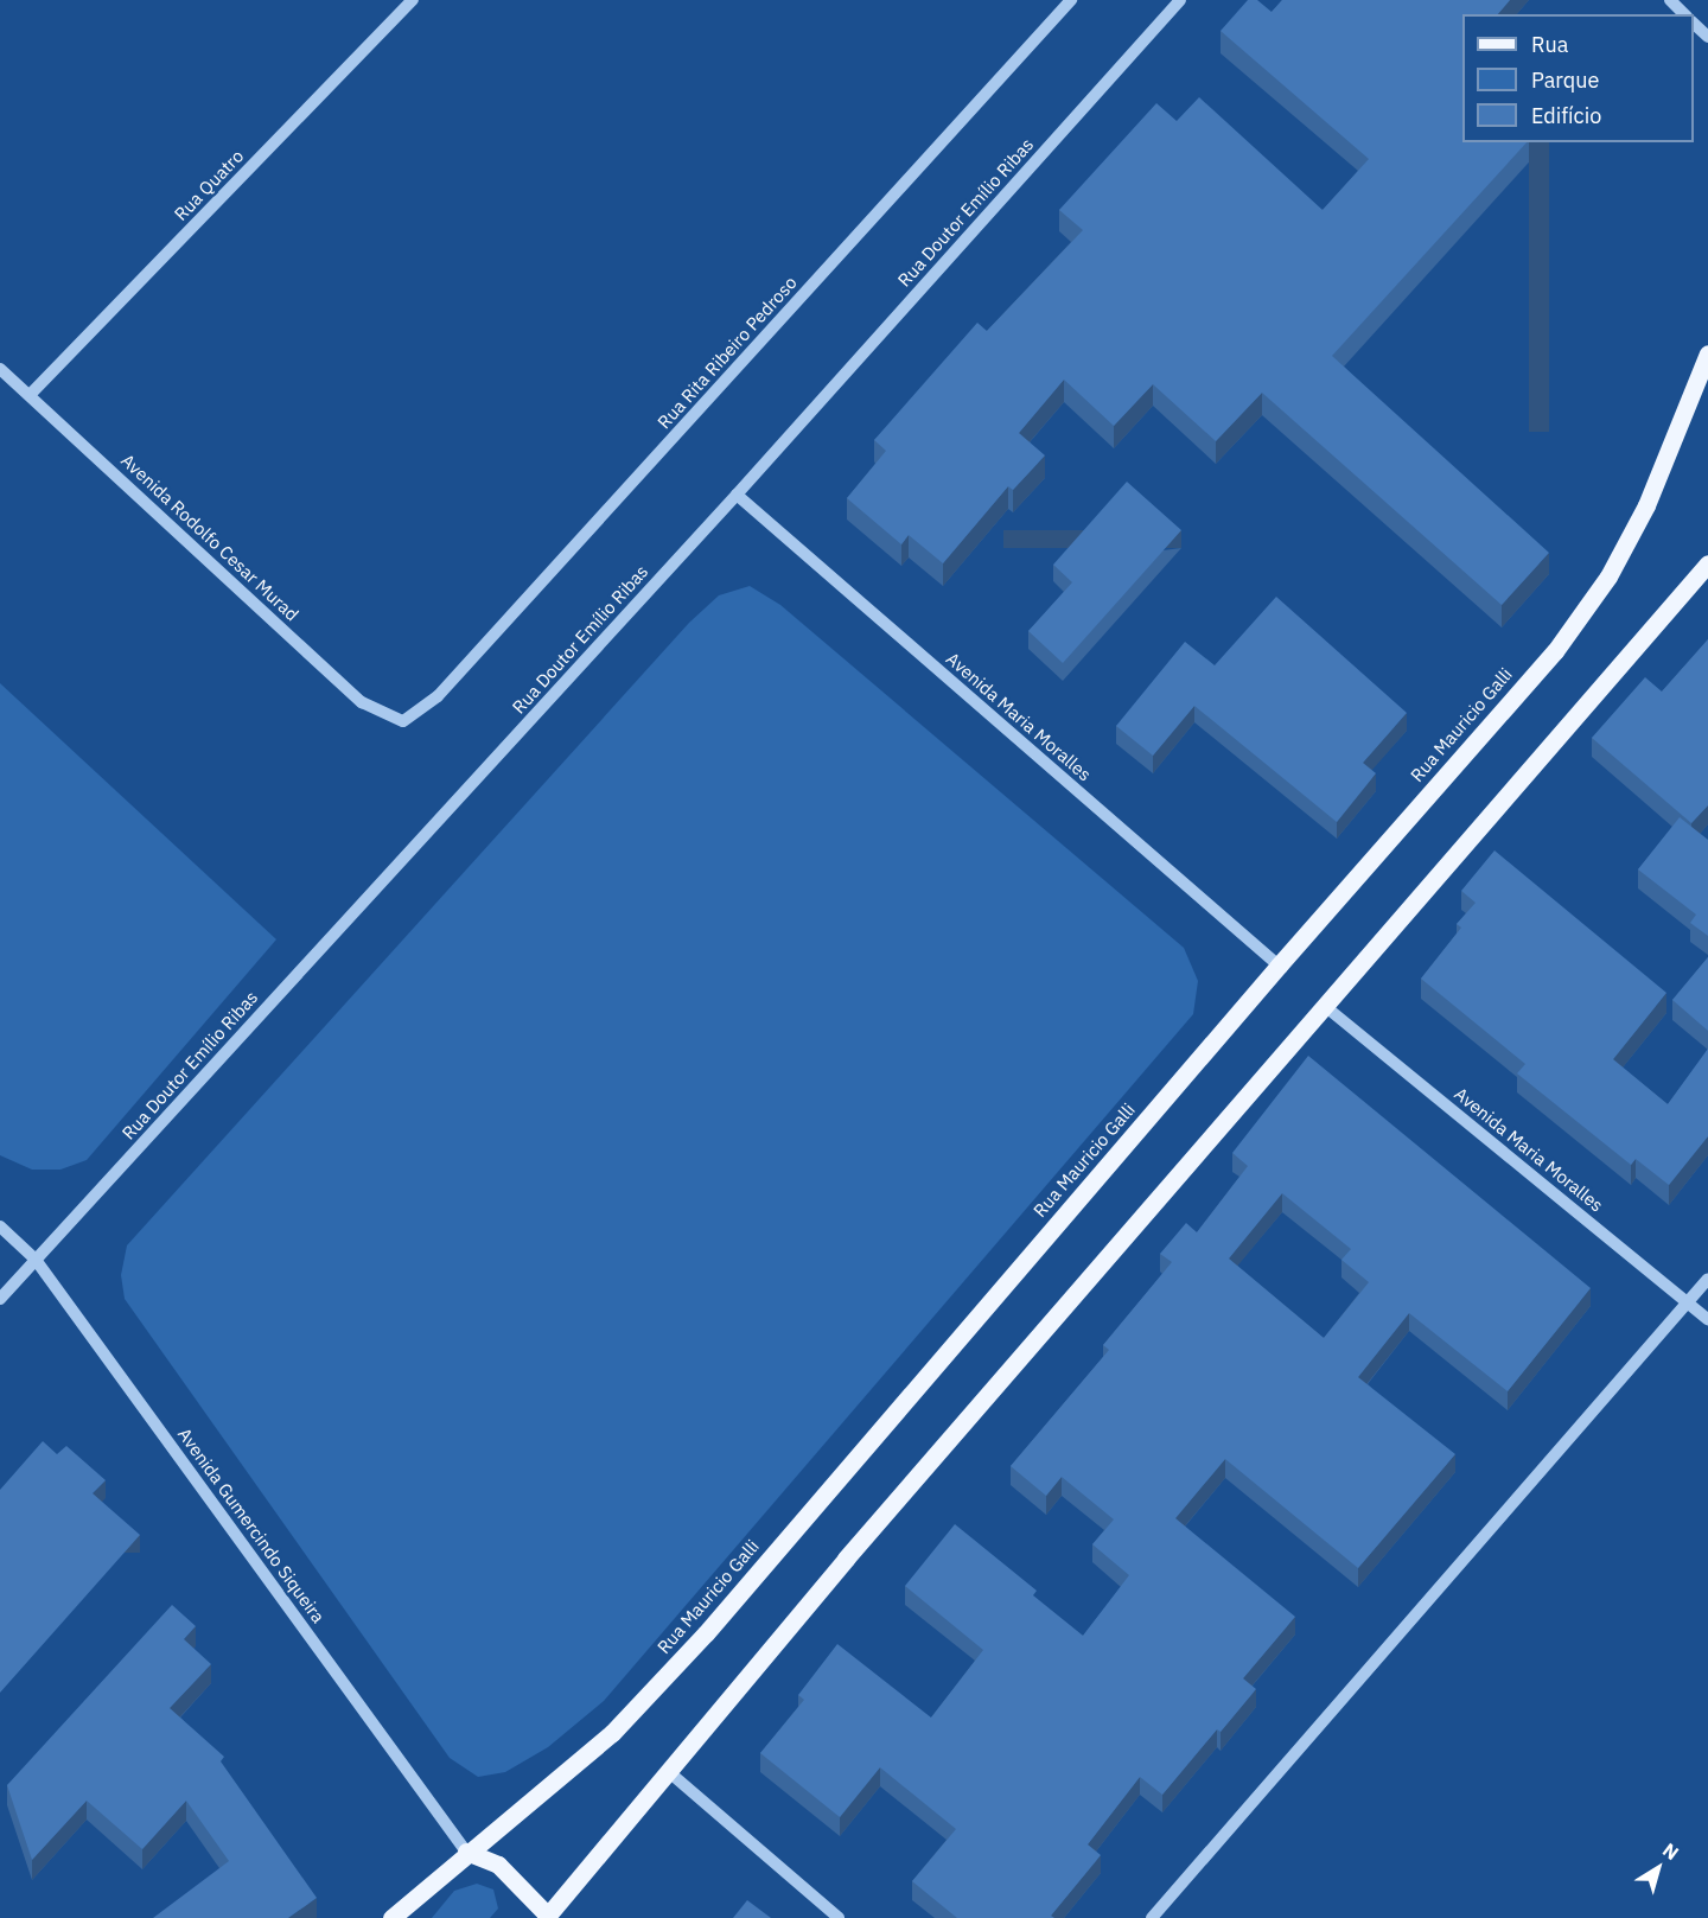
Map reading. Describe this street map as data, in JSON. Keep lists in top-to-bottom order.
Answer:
{
  "streets": {
    "main road": ["Rua Mauricio Galli"],
    "street": [
      "Rua Quatro",
      "Rua Doutor Emílio Ribas",
      "Rua Rita Ribeiro Pedroso",
      "Avenida Rodolfo Cesar Murad",
      "Avenida Maria Moralles",
      "Avenida Gumercindo Siqueira"
    ]
  },
  "crossings": [
    ["Rua Quatro", "Avenida Rodolfo Cesar Murad"],
    ["Rua Doutor Emílio Ribas", "Avenida Maria Moralles"],
    ["Rua Doutor Emílio Ribas", "Avenida Gumercindo Siqueira"],
    ["Rua Rita Ribeiro Pedroso", "Avenida Rodolfo Cesar Murad"],
    ["Avenida Maria Moralles", "Rua Mauricio Galli"],
    ["Rua Mauricio Galli", "Avenida Gumercindo Siqueira"]
  ],
  "legend": ["Rua", "Parque", "Edifício"],
  "north": "top right"
}
